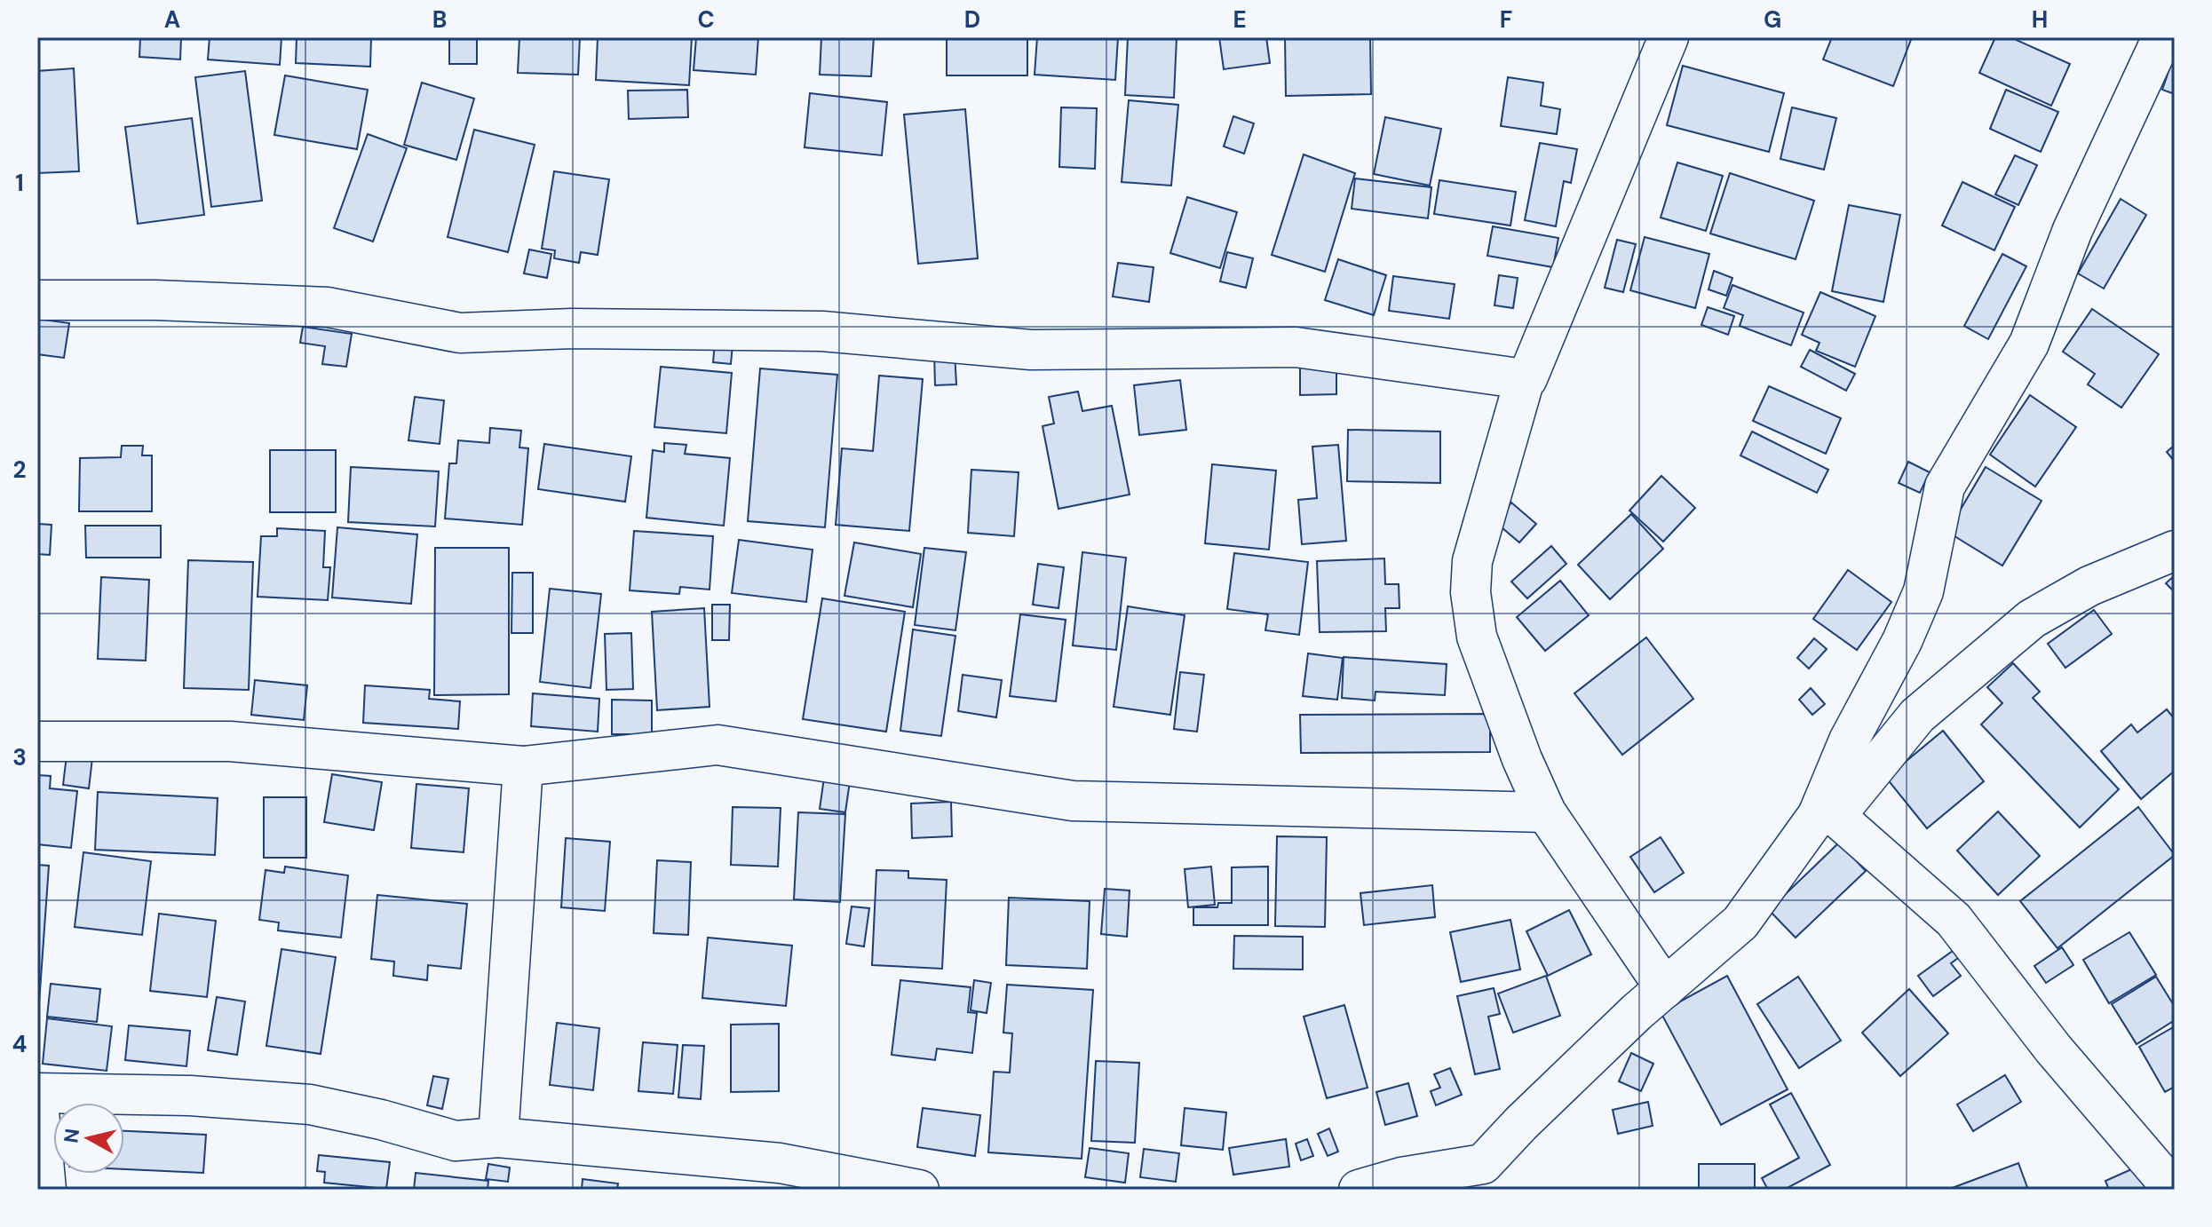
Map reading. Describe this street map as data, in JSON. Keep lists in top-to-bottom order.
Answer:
{
  "north": "left",
  "grid": {
    "columns": [
      "A",
      "B",
      "C",
      "D",
      "E",
      "F",
      "G",
      "H"
    ],
    "rows": [
      "1",
      "2",
      "3",
      "4"
    ]
  }
}
